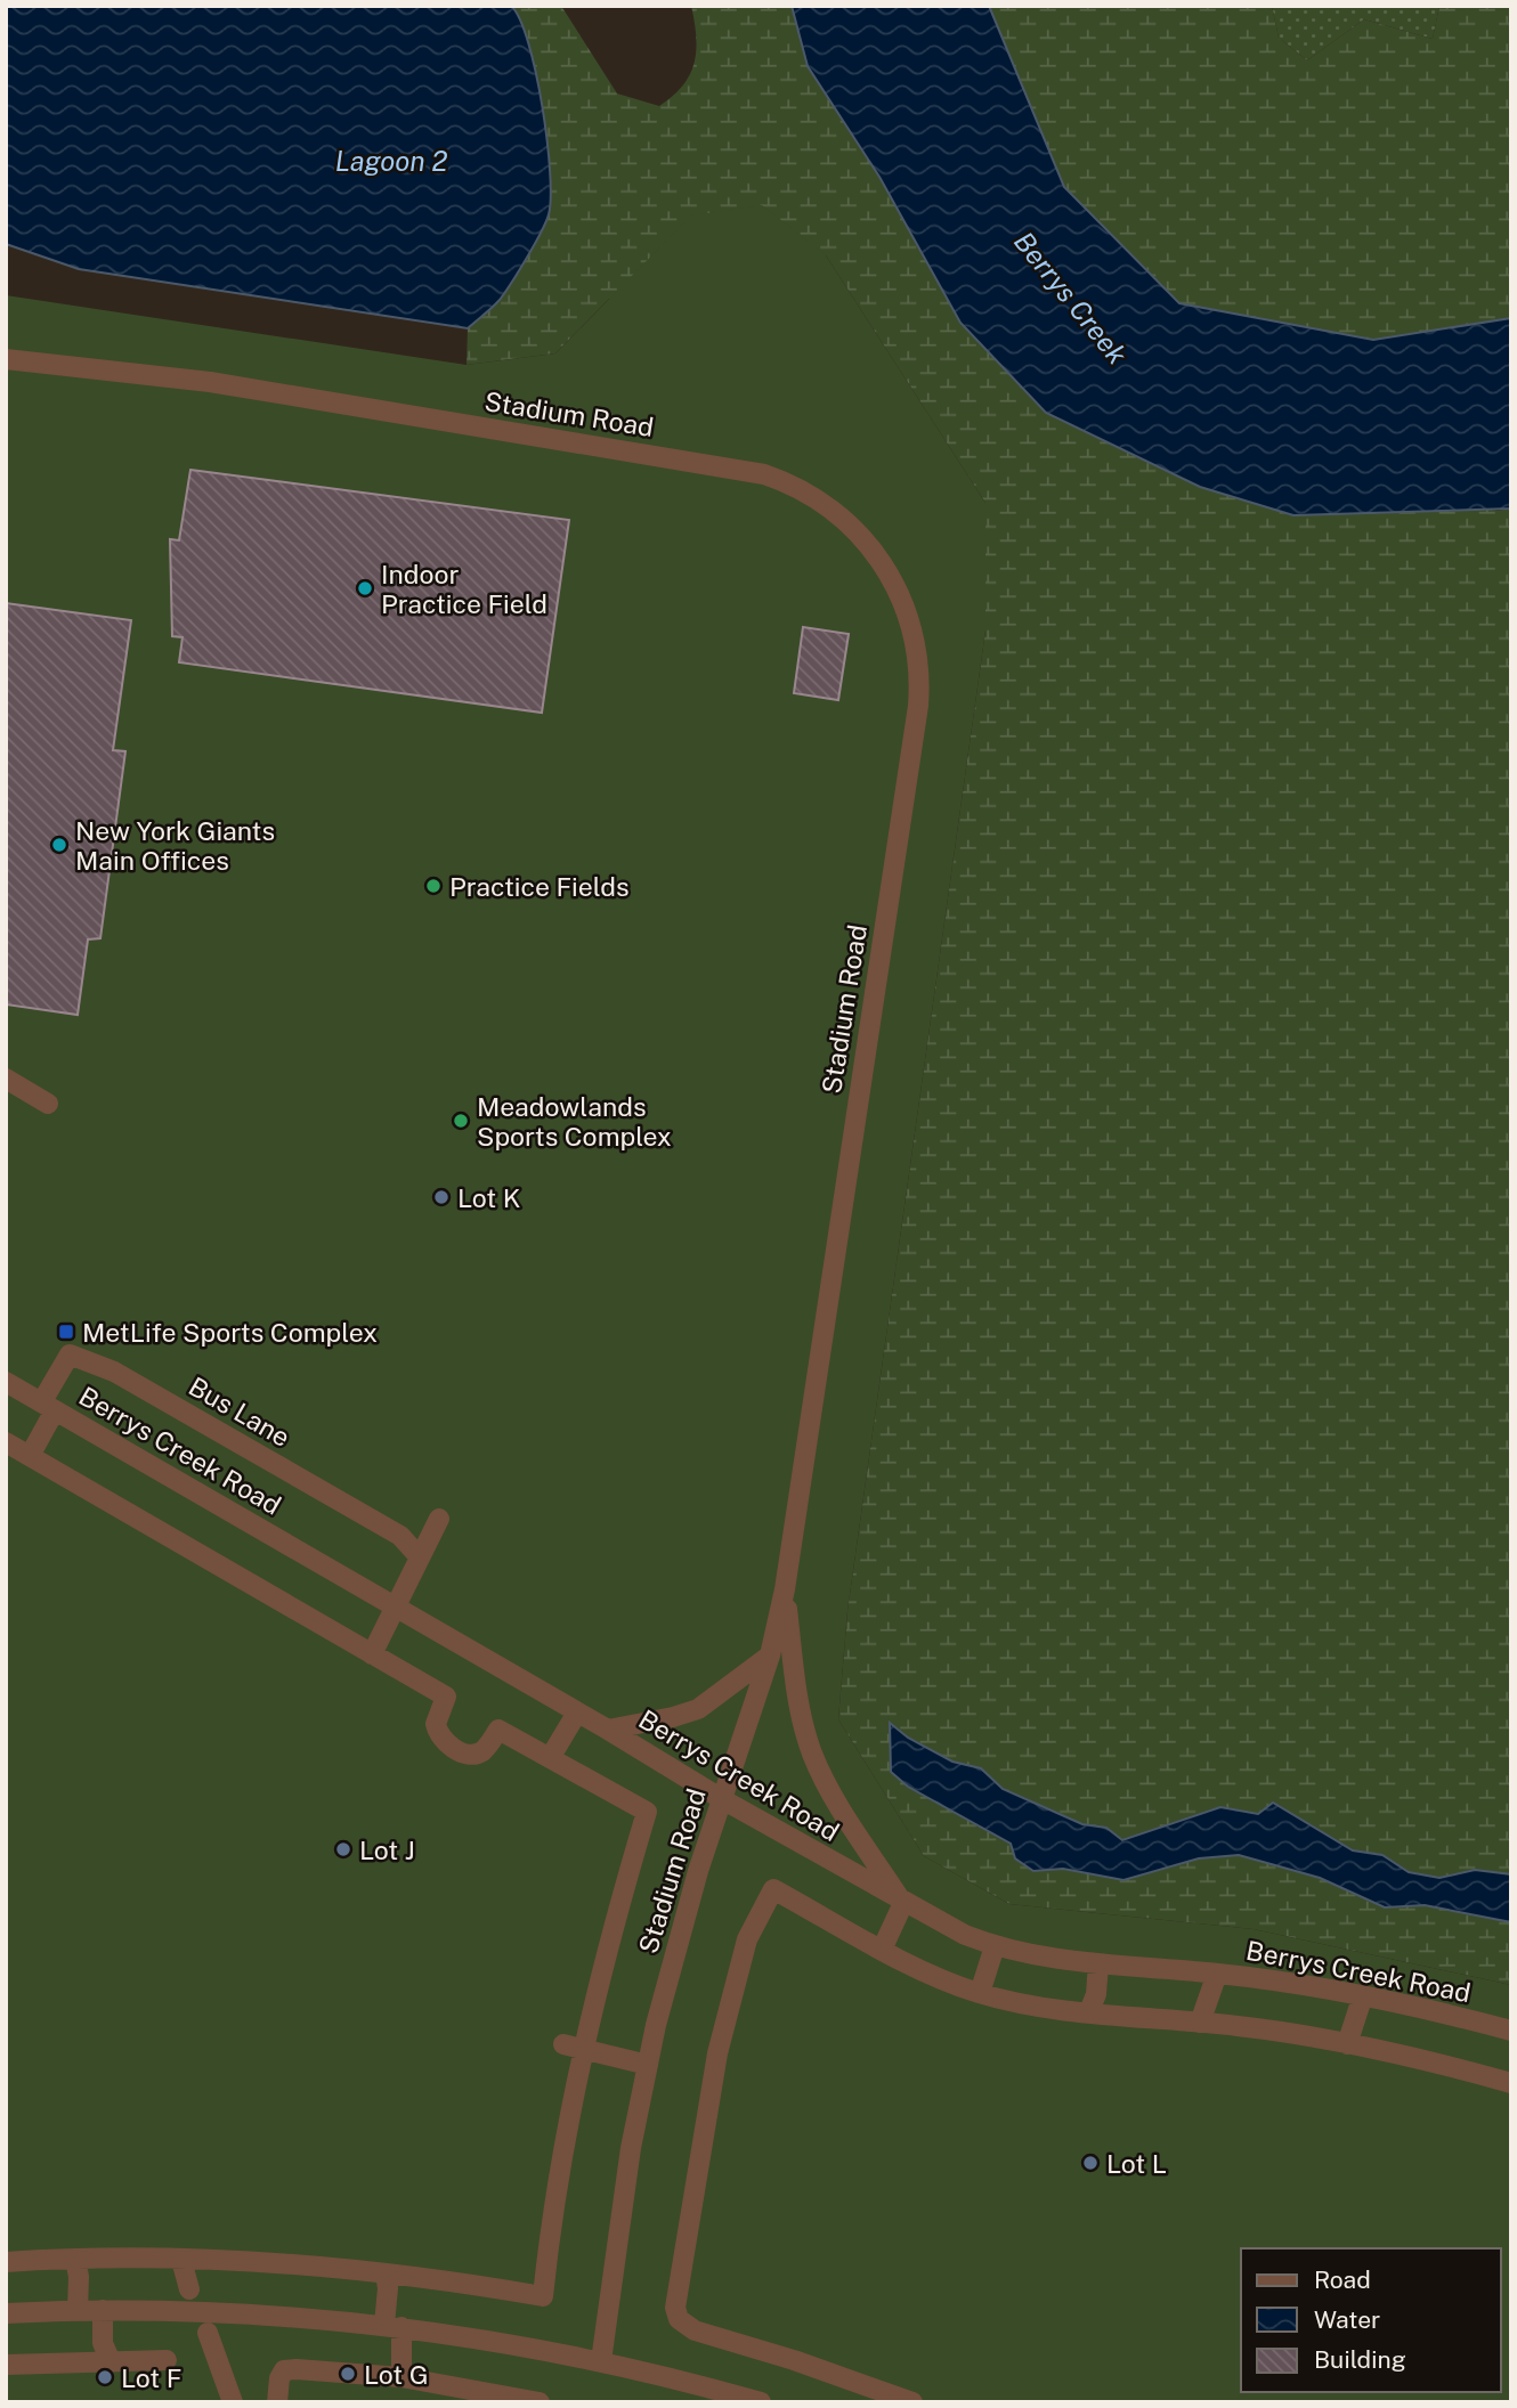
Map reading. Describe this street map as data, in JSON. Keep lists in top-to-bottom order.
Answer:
{
  "streets": {
    "street": ["Stadium Road", "Bus Lane", "Berrys Creek Road"]
  },
  "crossings": [
    ["Stadium Road", "Berrys Creek Road"],
    ["Bus Lane", "Berrys Creek Road"]
  ],
  "water": ["Lagoon 2", "Berrys Creek"],
  "places": {
    "other": [
      "Indoor Practice Field",
      "New York Giants Main Offices",
      "Practice Fields",
      "Meadowlands Sports Complex",
      "Lot K",
      "Lot J",
      "Lot L",
      "Lot G",
      "Lot F"
    ],
    "transit": ["MetLife Sports Complex"]
  },
  "legend": ["Road", "Water", "Building"]
}
